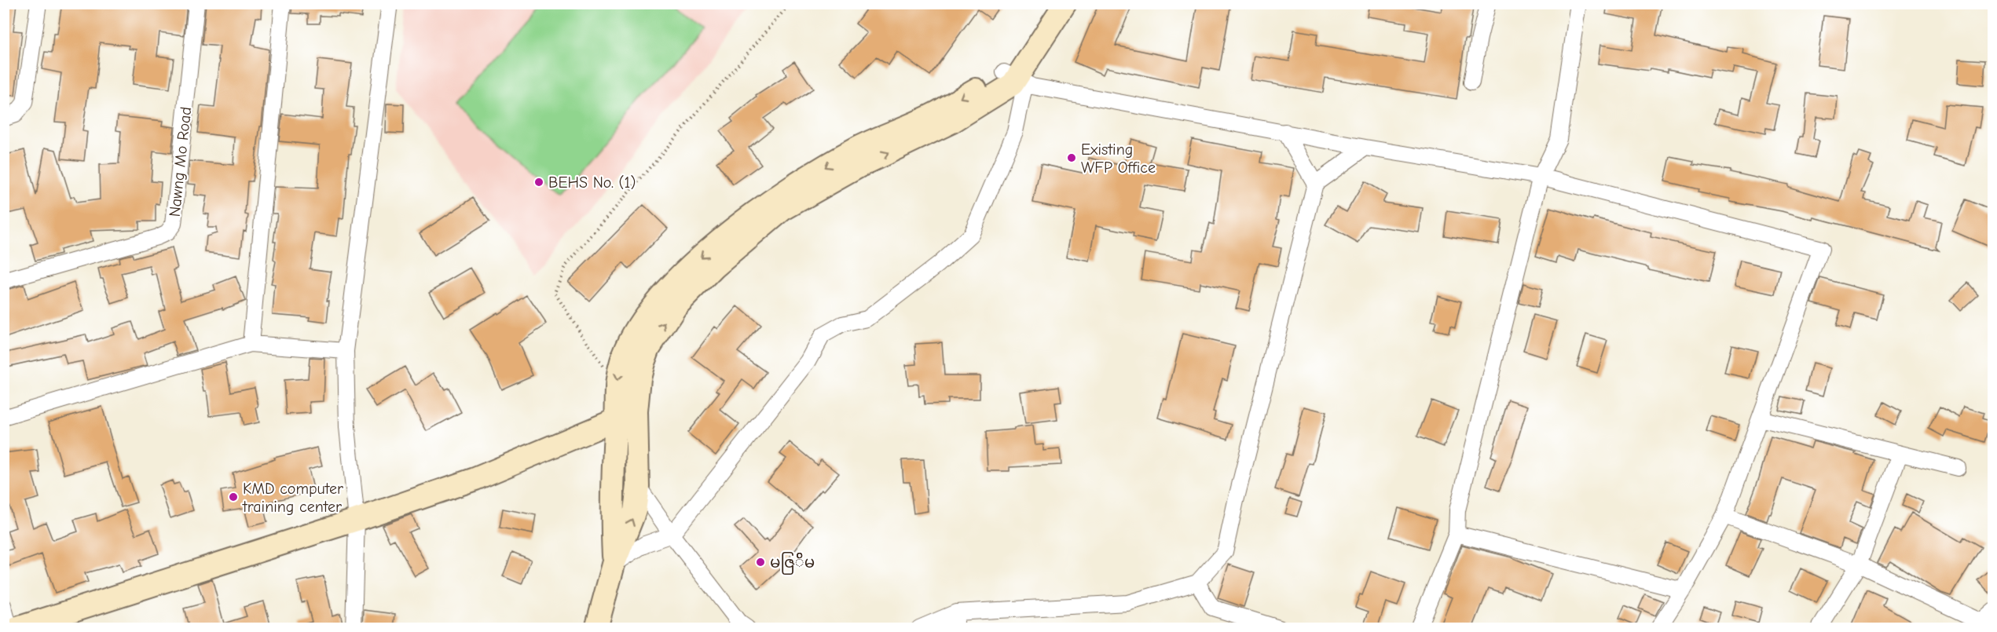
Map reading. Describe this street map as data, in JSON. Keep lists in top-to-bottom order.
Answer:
{
  "streets": {
    "street": ["Nawng Mo Road"]
  },
  "places": [
    "Existing WFP Office",
    "BEHS No. (1)",
    "KMD computer training center",
    "မဇြ်ိမ"
  ]
}
